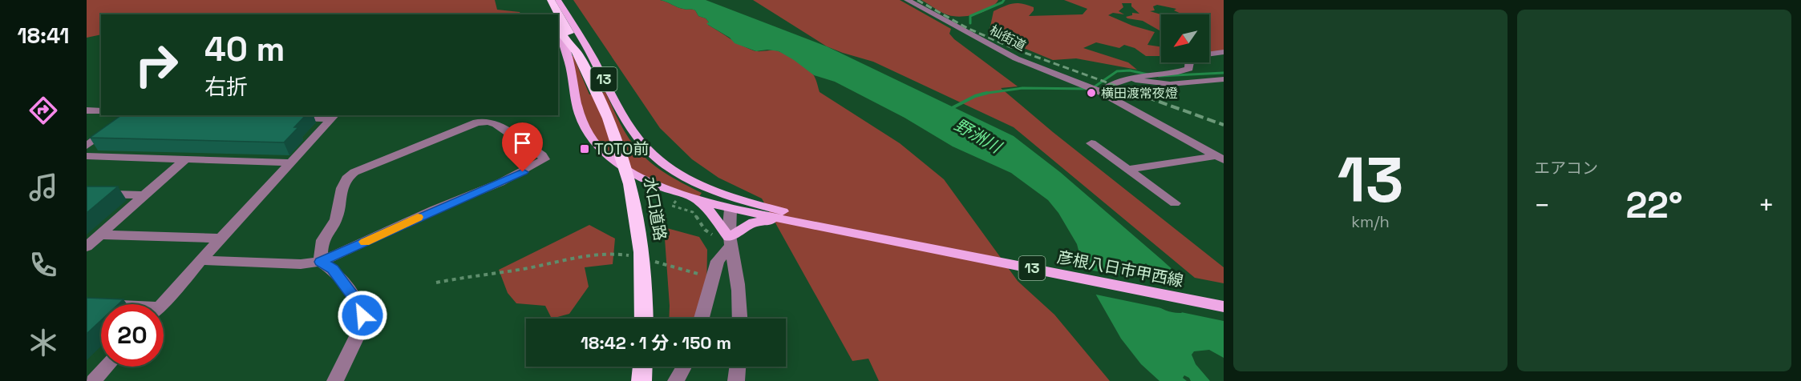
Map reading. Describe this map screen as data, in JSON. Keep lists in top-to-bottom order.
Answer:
{
  "streets": {
    "highway": ["水口道路"],
    "main road": ["13", "彦根八日市甲西線"],
    "street": ["杣街道"]
  },
  "crossings": [
    ["13", "彦根八日市甲西線"]
  ],
  "water": ["野洲川"],
  "places": {
    "other": ["横田渡常夜燈"],
    "transit": ["TOTO前"]
  },
  "north": "bottom left",
  "page": {
    "tabs": "18:41",
    "tile": [
      ["13", "km/h"],
      "エアコン"
    ],
    "turn": ["40 m", "右折"],
    "heat": ["−", "22°", "+"],
    "limit": "20",
    "trip": "18:42 · 1 分 · 150 m"
  }
}
